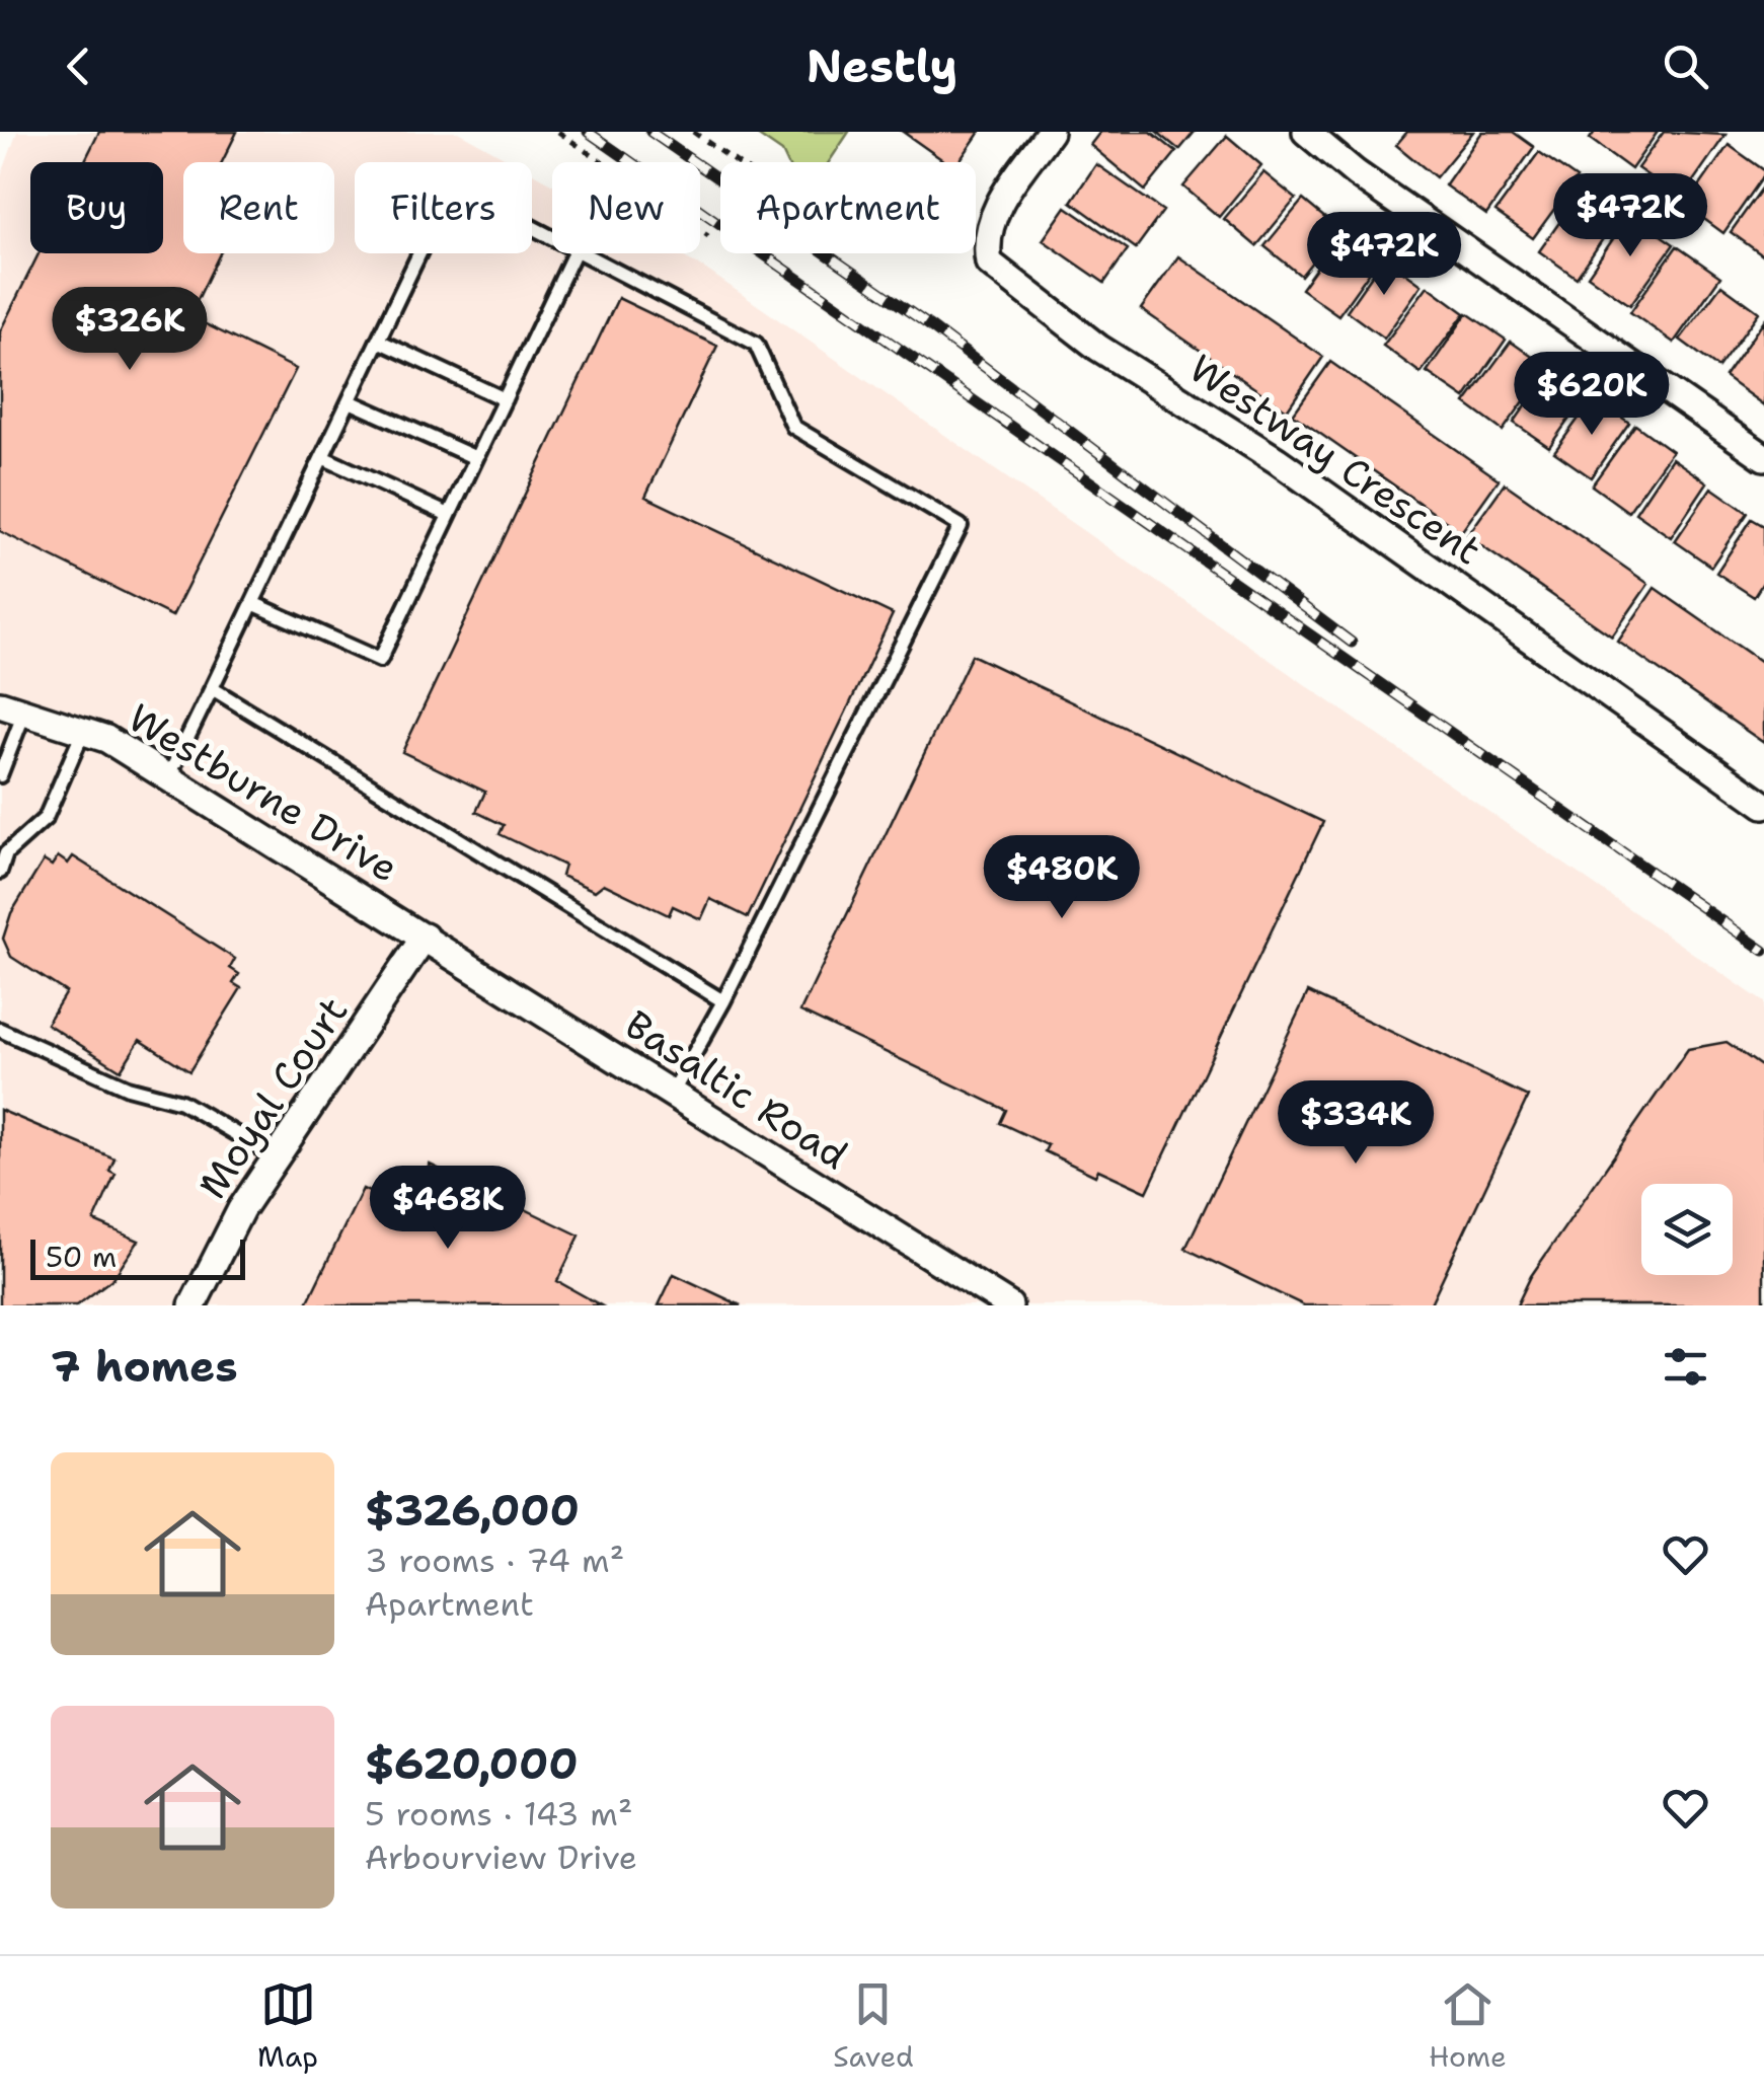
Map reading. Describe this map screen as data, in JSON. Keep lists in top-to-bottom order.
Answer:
{
  "streets": {
    "street": [
      "Westway Crescent",
      "Westburne Drive",
      "Basaltic Road",
      "Moyal Court"
    ]
  },
  "crossings": [
    ["Westburne Drive", "Basaltic Road"],
    ["Westburne Drive", "Moyal Court"],
    ["Basaltic Road", "Moyal Court"]
  ],
  "scale_bar": "50 m",
  "page": {
    "header": "Nestly",
    "chip": [
      "Buy",
      "Rent",
      "Filters",
      "New",
      "Apartment"
    ],
    "price": [
      "$472K",
      "$472K",
      "$326K",
      "$620K",
      "$480K",
      "$334K",
      "$468K"
    ],
    "scale": "50 m",
    "heading": "7 homes",
    "list": [
      {
        "name": "$326,000",
        "note": "3 rooms · 74 m² · Apartment"
      },
      {
        "name": "$620,000",
        "note": "5 rooms · 143 m² · Arbourview Drive"
      }
    ],
    "tabs": ["Map", "Saved", "Home"]
  }
}
